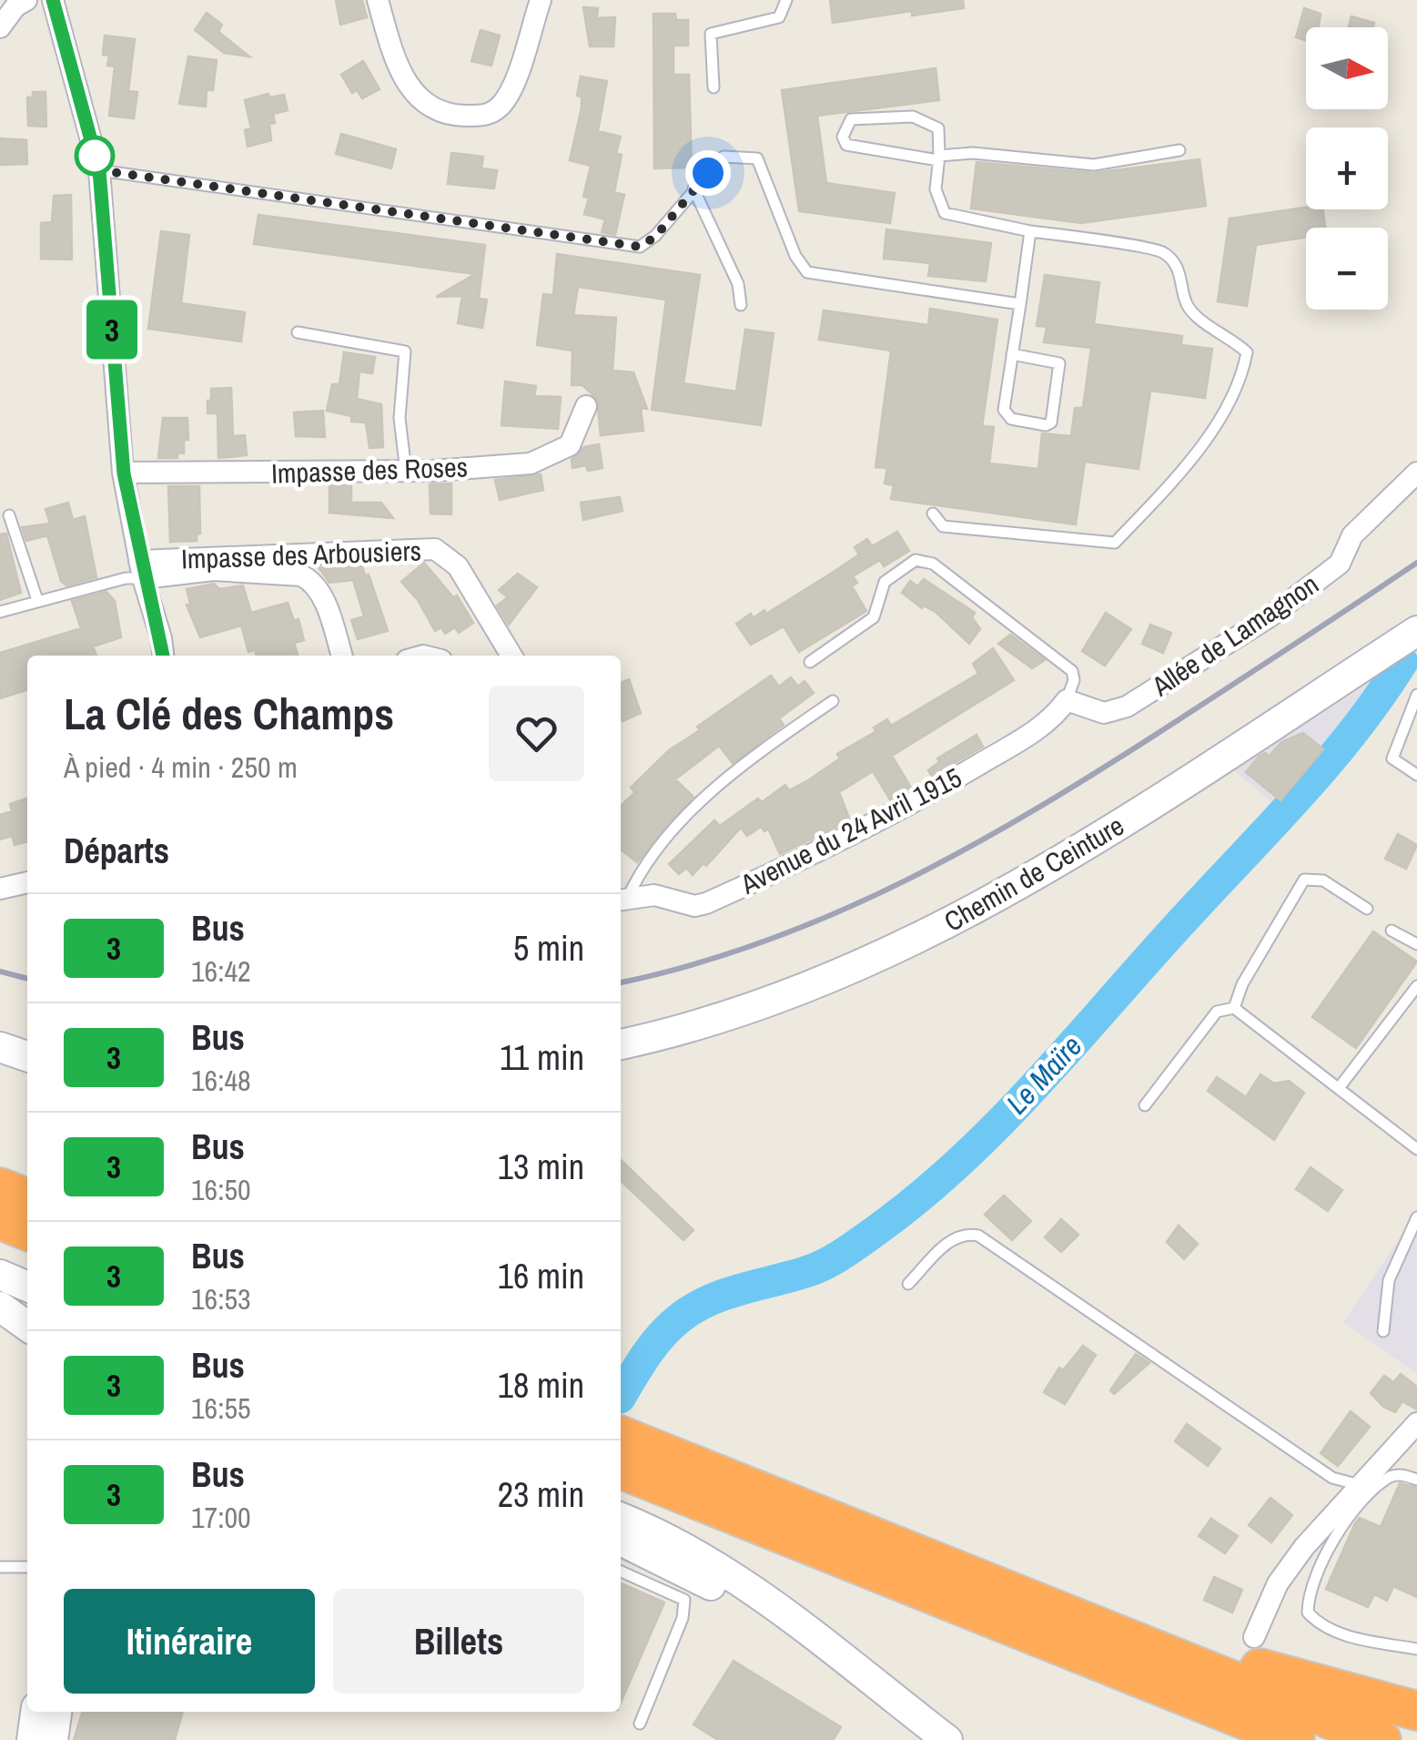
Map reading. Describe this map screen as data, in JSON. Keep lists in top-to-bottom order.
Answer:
{
  "streets": {
    "main road": ["Chemin de Ceinture"],
    "street": [
      "Impasse des Roses",
      "Impasse des Arbousiers",
      "Allée de Lamagnon",
      "Avenue du 24 Avril 1915"
    ]
  },
  "crossings": [
    ["Allée de Lamagnon", "Avenue du 24 Avril 1915"]
  ],
  "water": ["Le Maïre"],
  "lines": ["bus line 3"],
  "north": "right",
  "page": {
    "on_map": "3",
    "map_buttons": ["+", "−"],
    "heading": [
      ["La Clé des Champs", "À pied · 4 min · 250 m"],
      "Départs"
    ],
    "list": [
      {
        "mark": "3",
        "name": "Bus",
        "note": "16:42",
        "value": "5 min"
      },
      {
        "mark": "3",
        "name": "Bus",
        "note": "16:48",
        "value": "11 min"
      },
      {
        "mark": "3",
        "name": "Bus",
        "note": "16:50",
        "value": "13 min"
      },
      {
        "mark": "3",
        "name": "Bus",
        "note": "16:53",
        "value": "16 min"
      },
      {
        "mark": "3",
        "name": "Bus",
        "note": "16:55",
        "value": "18 min"
      },
      {
        "mark": "3",
        "name": "Bus",
        "note": "17:00",
        "value": "23 min"
      }
    ],
    "buttons": ["Itinéraire", "Billets"]
  }
}
